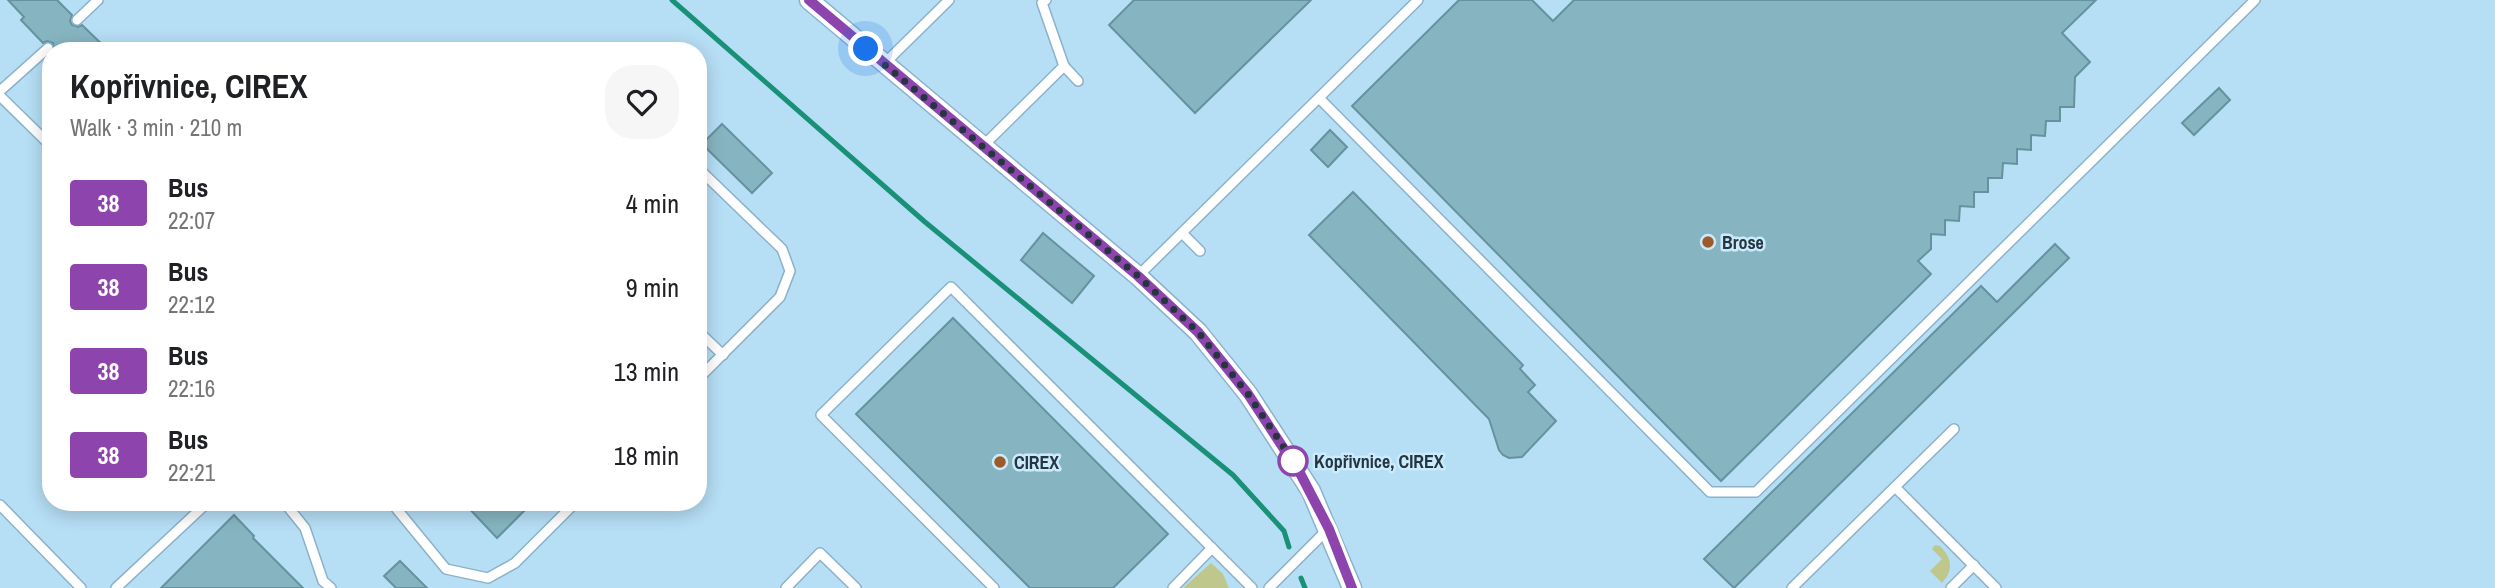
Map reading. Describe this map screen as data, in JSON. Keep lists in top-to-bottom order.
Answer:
{
  "places": ["Brose", "Kopřivnice, CIREX", "CIREX"],
  "lines": ["bus line 38"],
  "page": {
    "heading": ["Kopřivnice, CIREX", "Walk · 3 min · 210 m"],
    "list": [
      {
        "mark": "38",
        "name": "Bus",
        "note": "22:07",
        "value": "4 min"
      },
      {
        "mark": "38",
        "name": "Bus",
        "note": "22:12",
        "value": "9 min"
      },
      {
        "mark": "38",
        "name": "Bus",
        "note": "22:16",
        "value": "13 min"
      },
      {
        "mark": "38",
        "name": "Bus",
        "note": "22:21",
        "value": "18 min"
      }
    ]
  }
}
